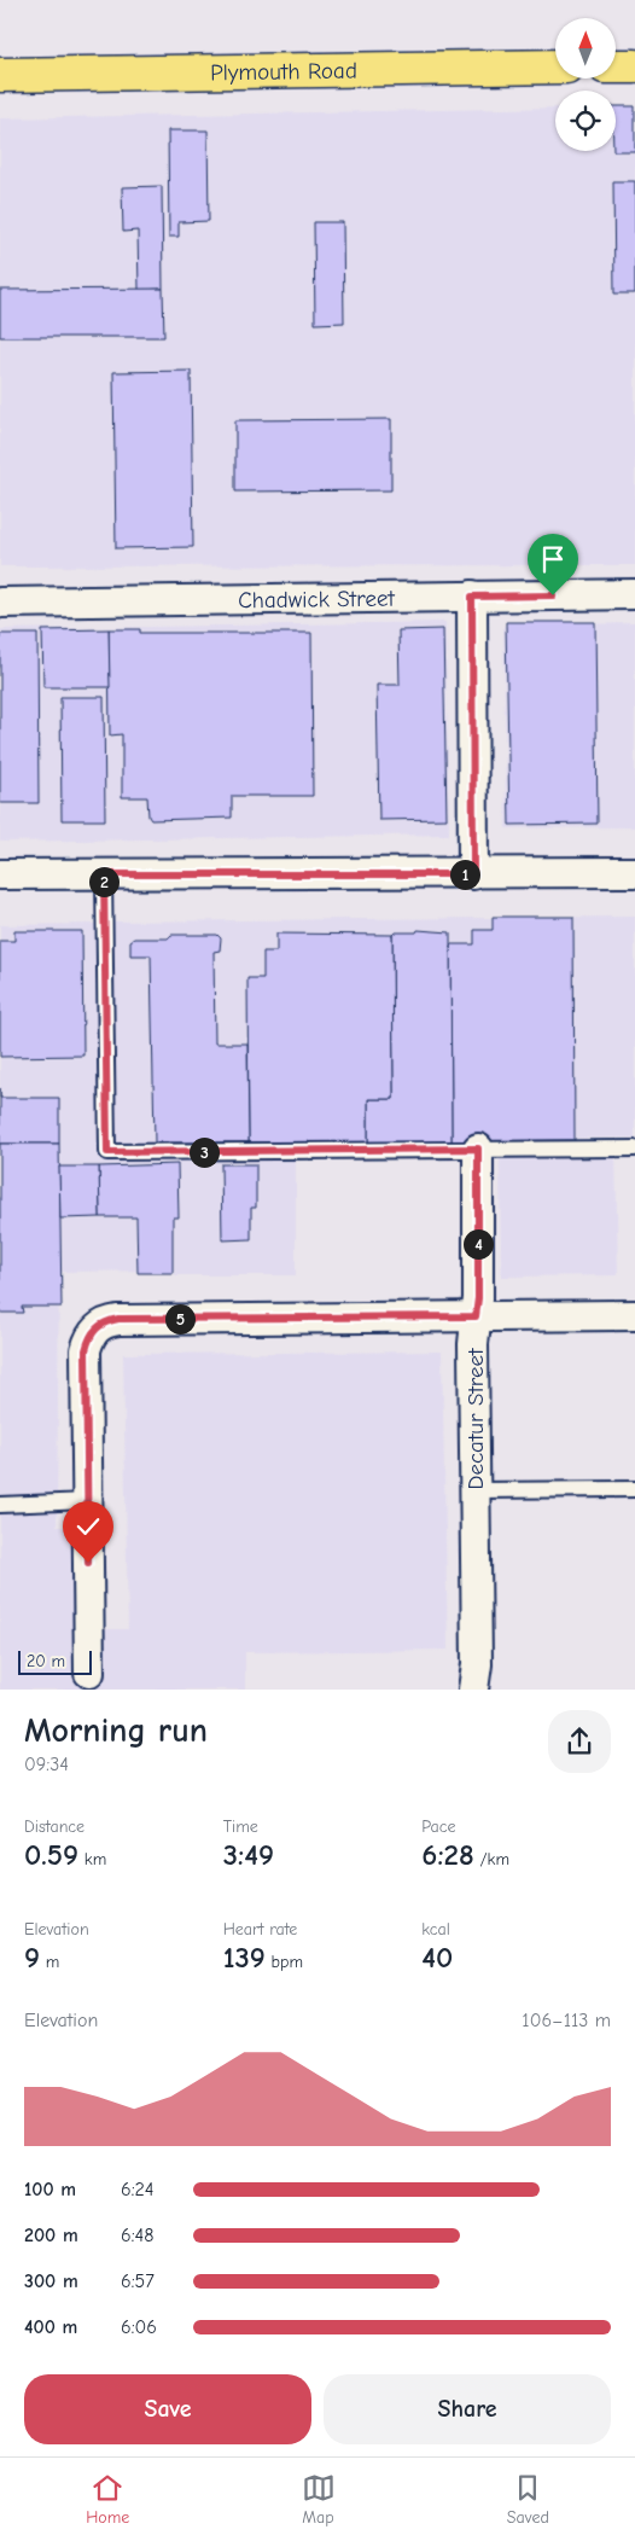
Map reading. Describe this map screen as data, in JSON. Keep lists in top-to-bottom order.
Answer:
{
  "streets": {
    "main road": ["Plymouth Road"],
    "street": ["Chadwick Street", "Decatur Street"]
  },
  "scale_bar": "20 m",
  "north": "top",
  "page": {
    "pins": [
      "1",
      "2",
      "3",
      "4",
      "5"
    ],
    "scale": "20 m",
    "heading": ["Morning run", "09:34"],
    "stats": [
      ["Distance", "0.59 km"],
      ["Time", "3:49"],
      ["Pace", "6:28 /km"],
      ["Elevation", "9 m"],
      ["Heart rate", "139 bpm"],
      ["kcal", "40"]
    ],
    "chart": ["Elevation", "106–113 m"],
    "list": [
      {
        "name": "100 m",
        "note": "6:24"
      },
      {
        "name": "200 m",
        "note": "6:48"
      },
      {
        "name": "300 m",
        "note": "6:57"
      },
      {
        "name": "400 m",
        "note": "6:06"
      }
    ],
    "buttons": ["Save", "Share"],
    "tabs": ["Home", "Map", "Saved"]
  }
}
